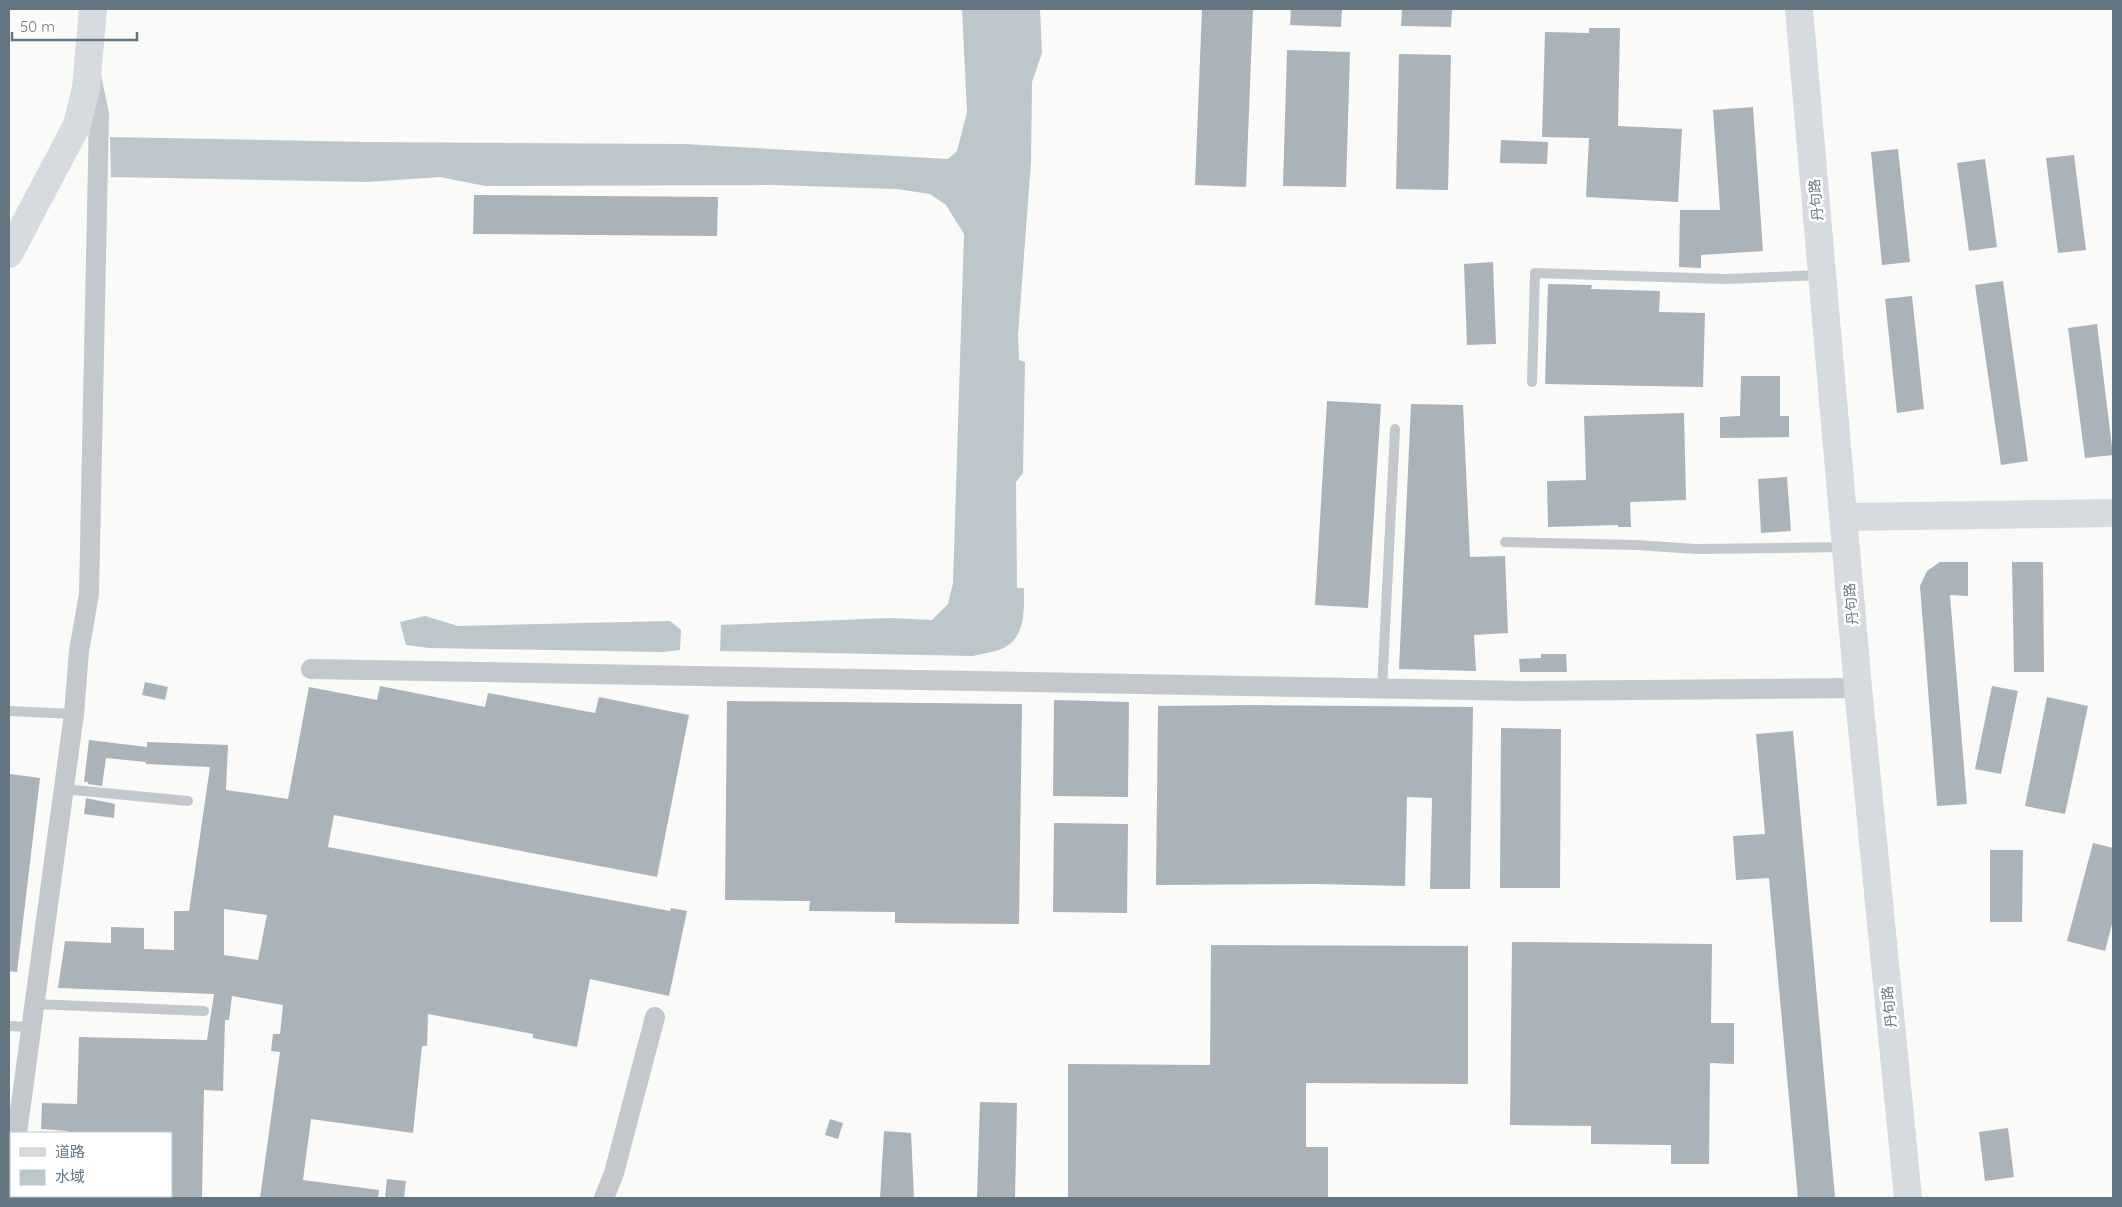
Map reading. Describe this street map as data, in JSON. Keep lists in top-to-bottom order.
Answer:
{
  "streets": {
    "street": ["丹句路"]
  },
  "legend": ["道路", "水域"],
  "scale_bar": "50 m"
}
